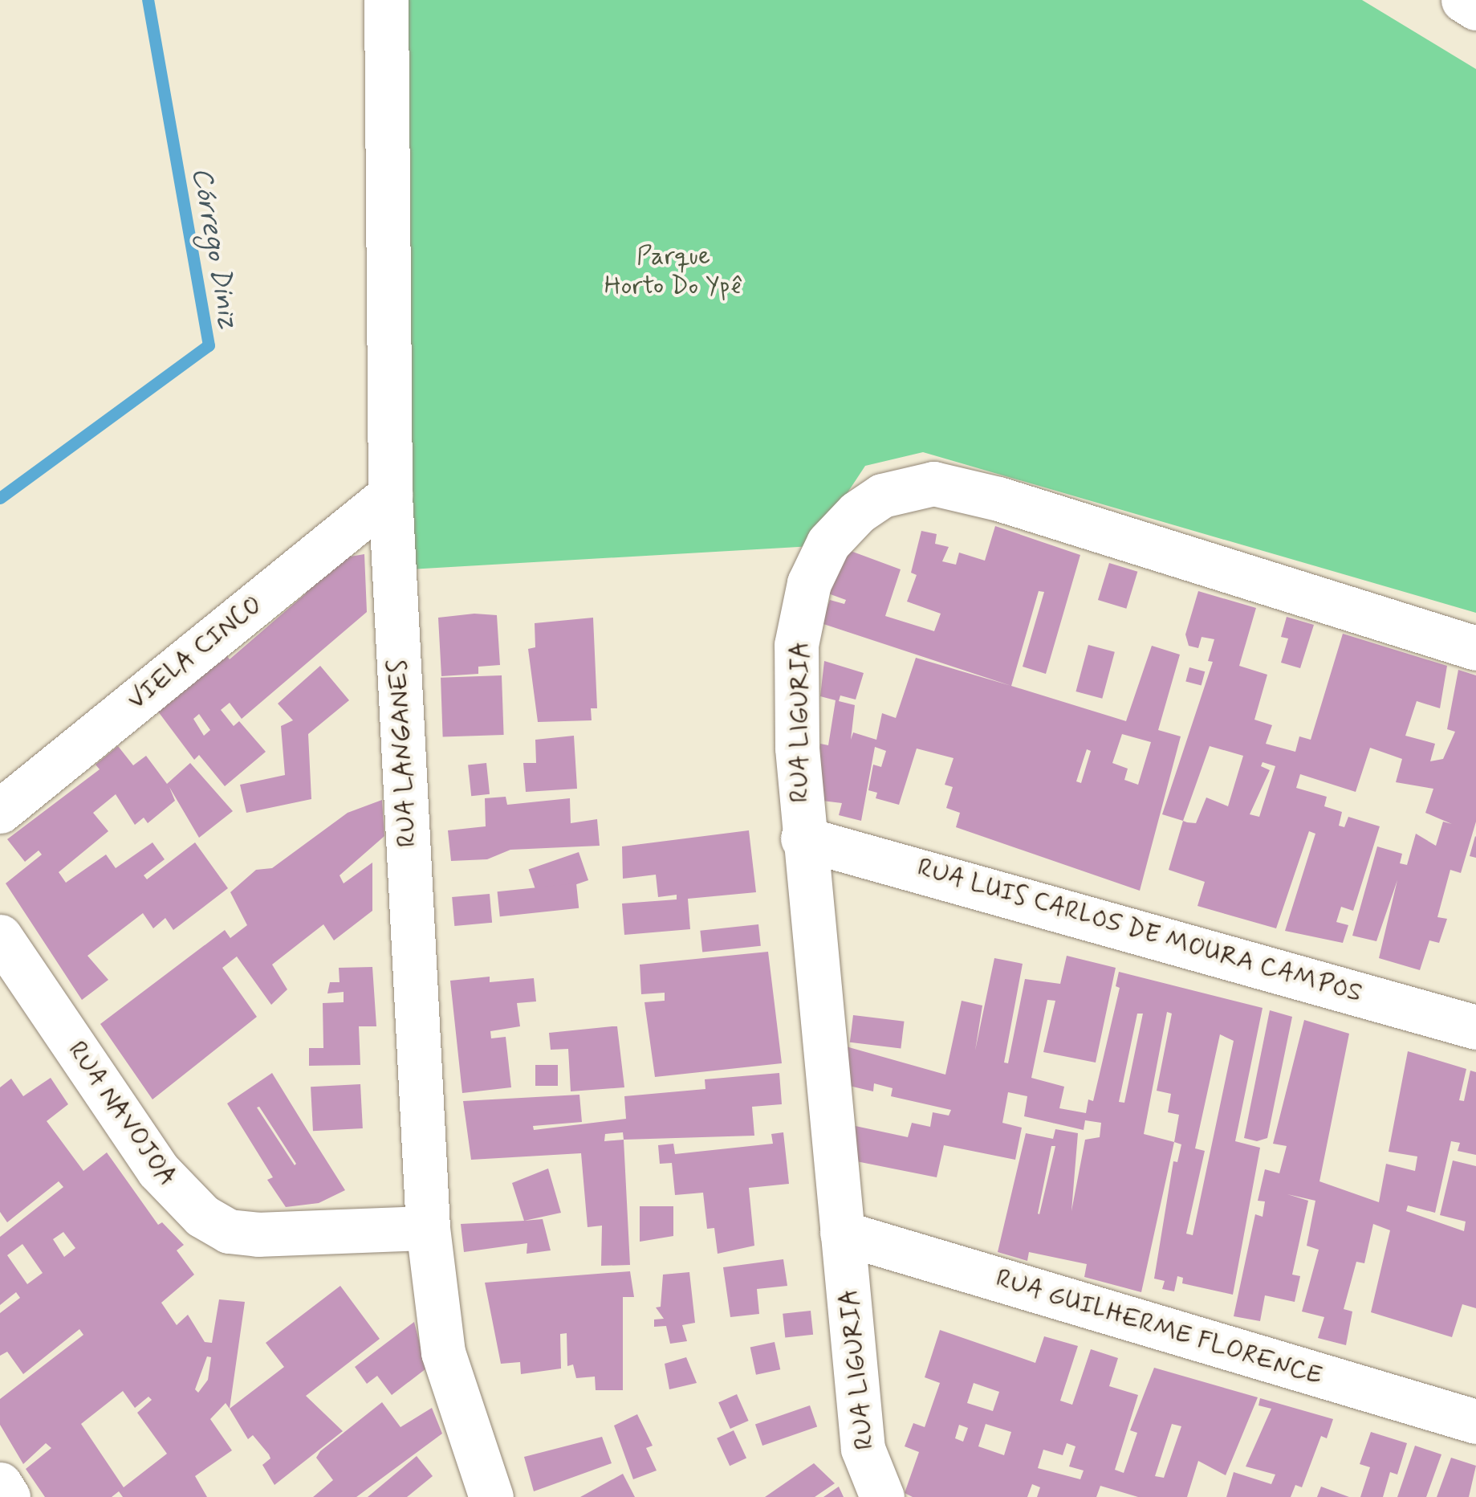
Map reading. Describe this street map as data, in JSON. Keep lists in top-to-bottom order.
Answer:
{
  "streets": {
    "street": [
      "VIELA CINCO",
      "RUA LIGURIA",
      "RUA LANGANES",
      "RUA LUIS CARLOS DE MOURA CAMPOS",
      "RUA NAVOJOA",
      "RUA GUILHERME FLORENCE"
    ]
  },
  "crossings": [
    ["VIELA CINCO", "RUA LANGANES"],
    ["RUA LIGURIA", "RUA LUIS CARLOS DE MOURA CAMPOS"],
    ["RUA LIGURIA", "RUA GUILHERME FLORENCE"],
    ["RUA LANGANES", "RUA NAVOJOA"]
  ],
  "water": ["Córrego Diniz"],
  "parks": ["Parque Horto Do Ypê"]
}
